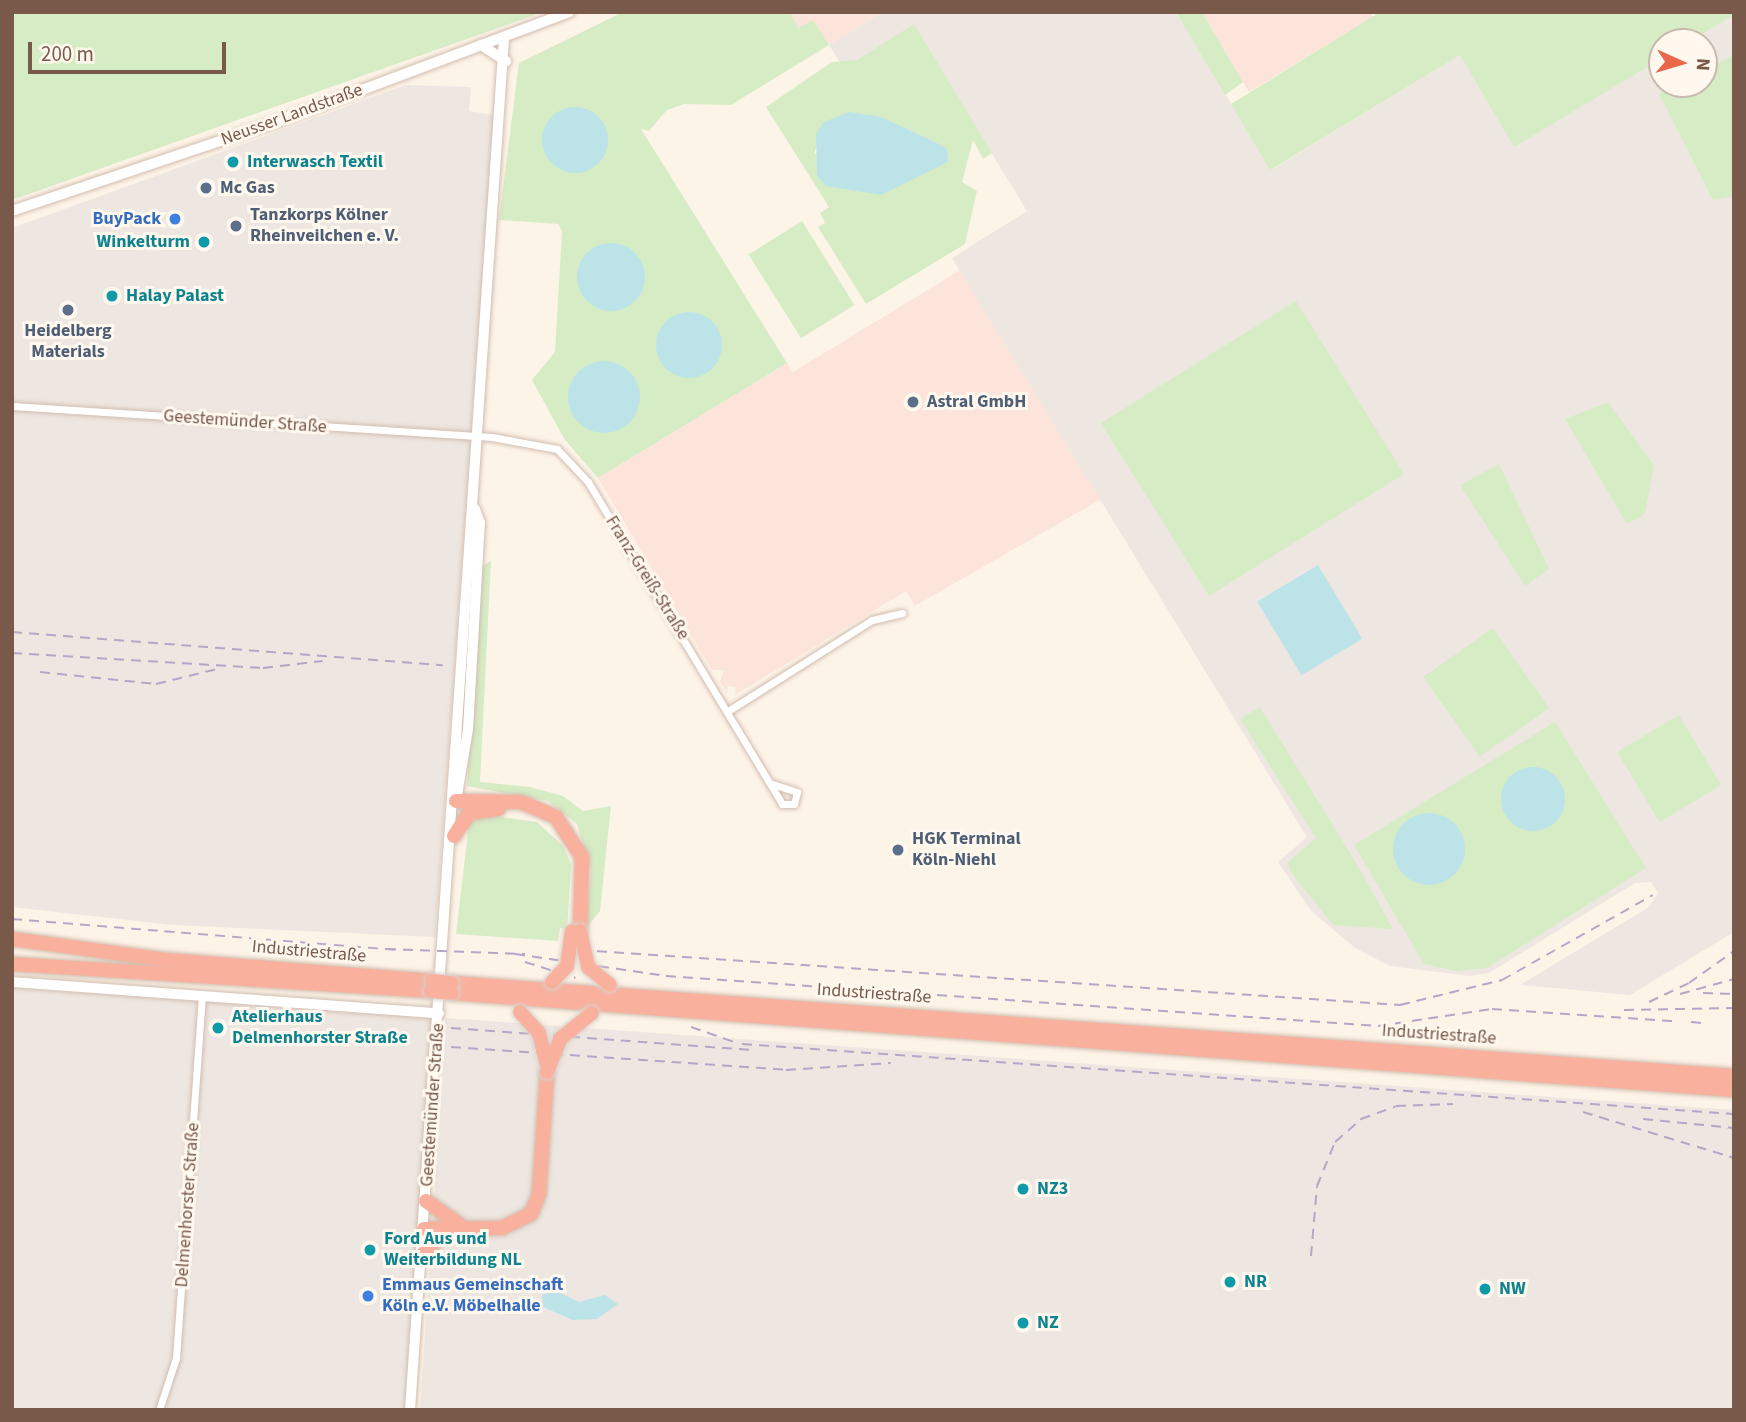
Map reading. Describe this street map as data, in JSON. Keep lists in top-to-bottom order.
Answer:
{
  "streets": {
    "highway": ["Industriestraße"],
    "street": [
      "Neusser Landstraße",
      "Geestemünder Straße",
      "Franz-Greiß-Straße",
      "Delmenhorster Straße"
    ]
  },
  "crossings": [
    ["Neusser Landstraße", "Geestemünder Straße"],
    ["Geestemünder Straße", "Franz-Greiß-Straße"]
  ],
  "places": [
    "Interwasch Textil",
    "Mc Gas",
    "BuyPack",
    "Tanzkorps Kölner Rheinveilchen e. V.",
    "Winkelturm",
    "Halay Palast",
    "Heidelberg Materials",
    "Astral GmbH",
    "HGK Terminal Köln-Niehl",
    "Atelierhaus Delmenhorster Straße",
    "NZ3",
    "Ford Aus und Weiterbildung NL",
    "NR",
    "NW",
    "Emmaus Gemeinschaft Köln e.V. Möbelhalle",
    "NZ"
  ],
  "scale_bar": "200 m",
  "north": "right"
}
